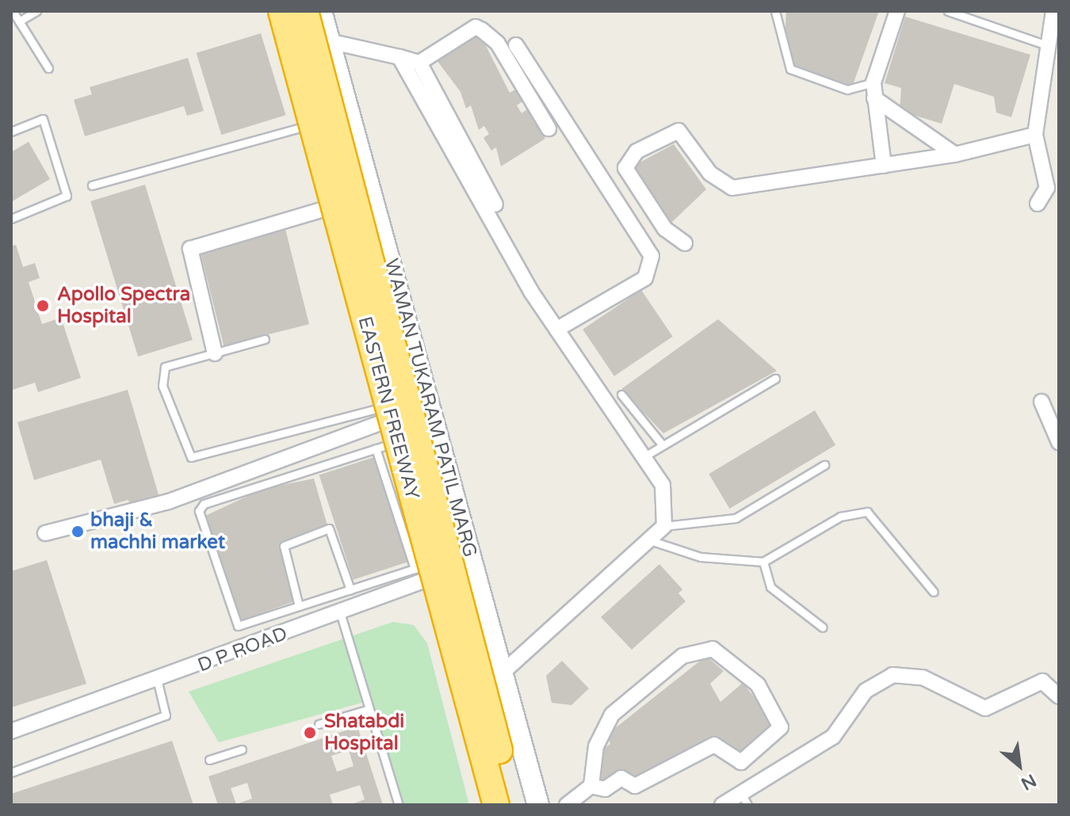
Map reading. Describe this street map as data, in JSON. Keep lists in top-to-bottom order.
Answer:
{
  "streets": {
    "highway": ["EASTERN FREEWAY"],
    "main road": ["WAMAN TUKARAM PATIL MARG"],
    "street": ["D P ROAD"]
  },
  "crossings": [
    ["WAMAN TUKARAM PATIL MARG", "D P ROAD"]
  ],
  "places": ["Apollo Spectra Hospital", "bhaji & machhi market", "Shatabdi Hospital"],
  "north": "bottom right"
}
